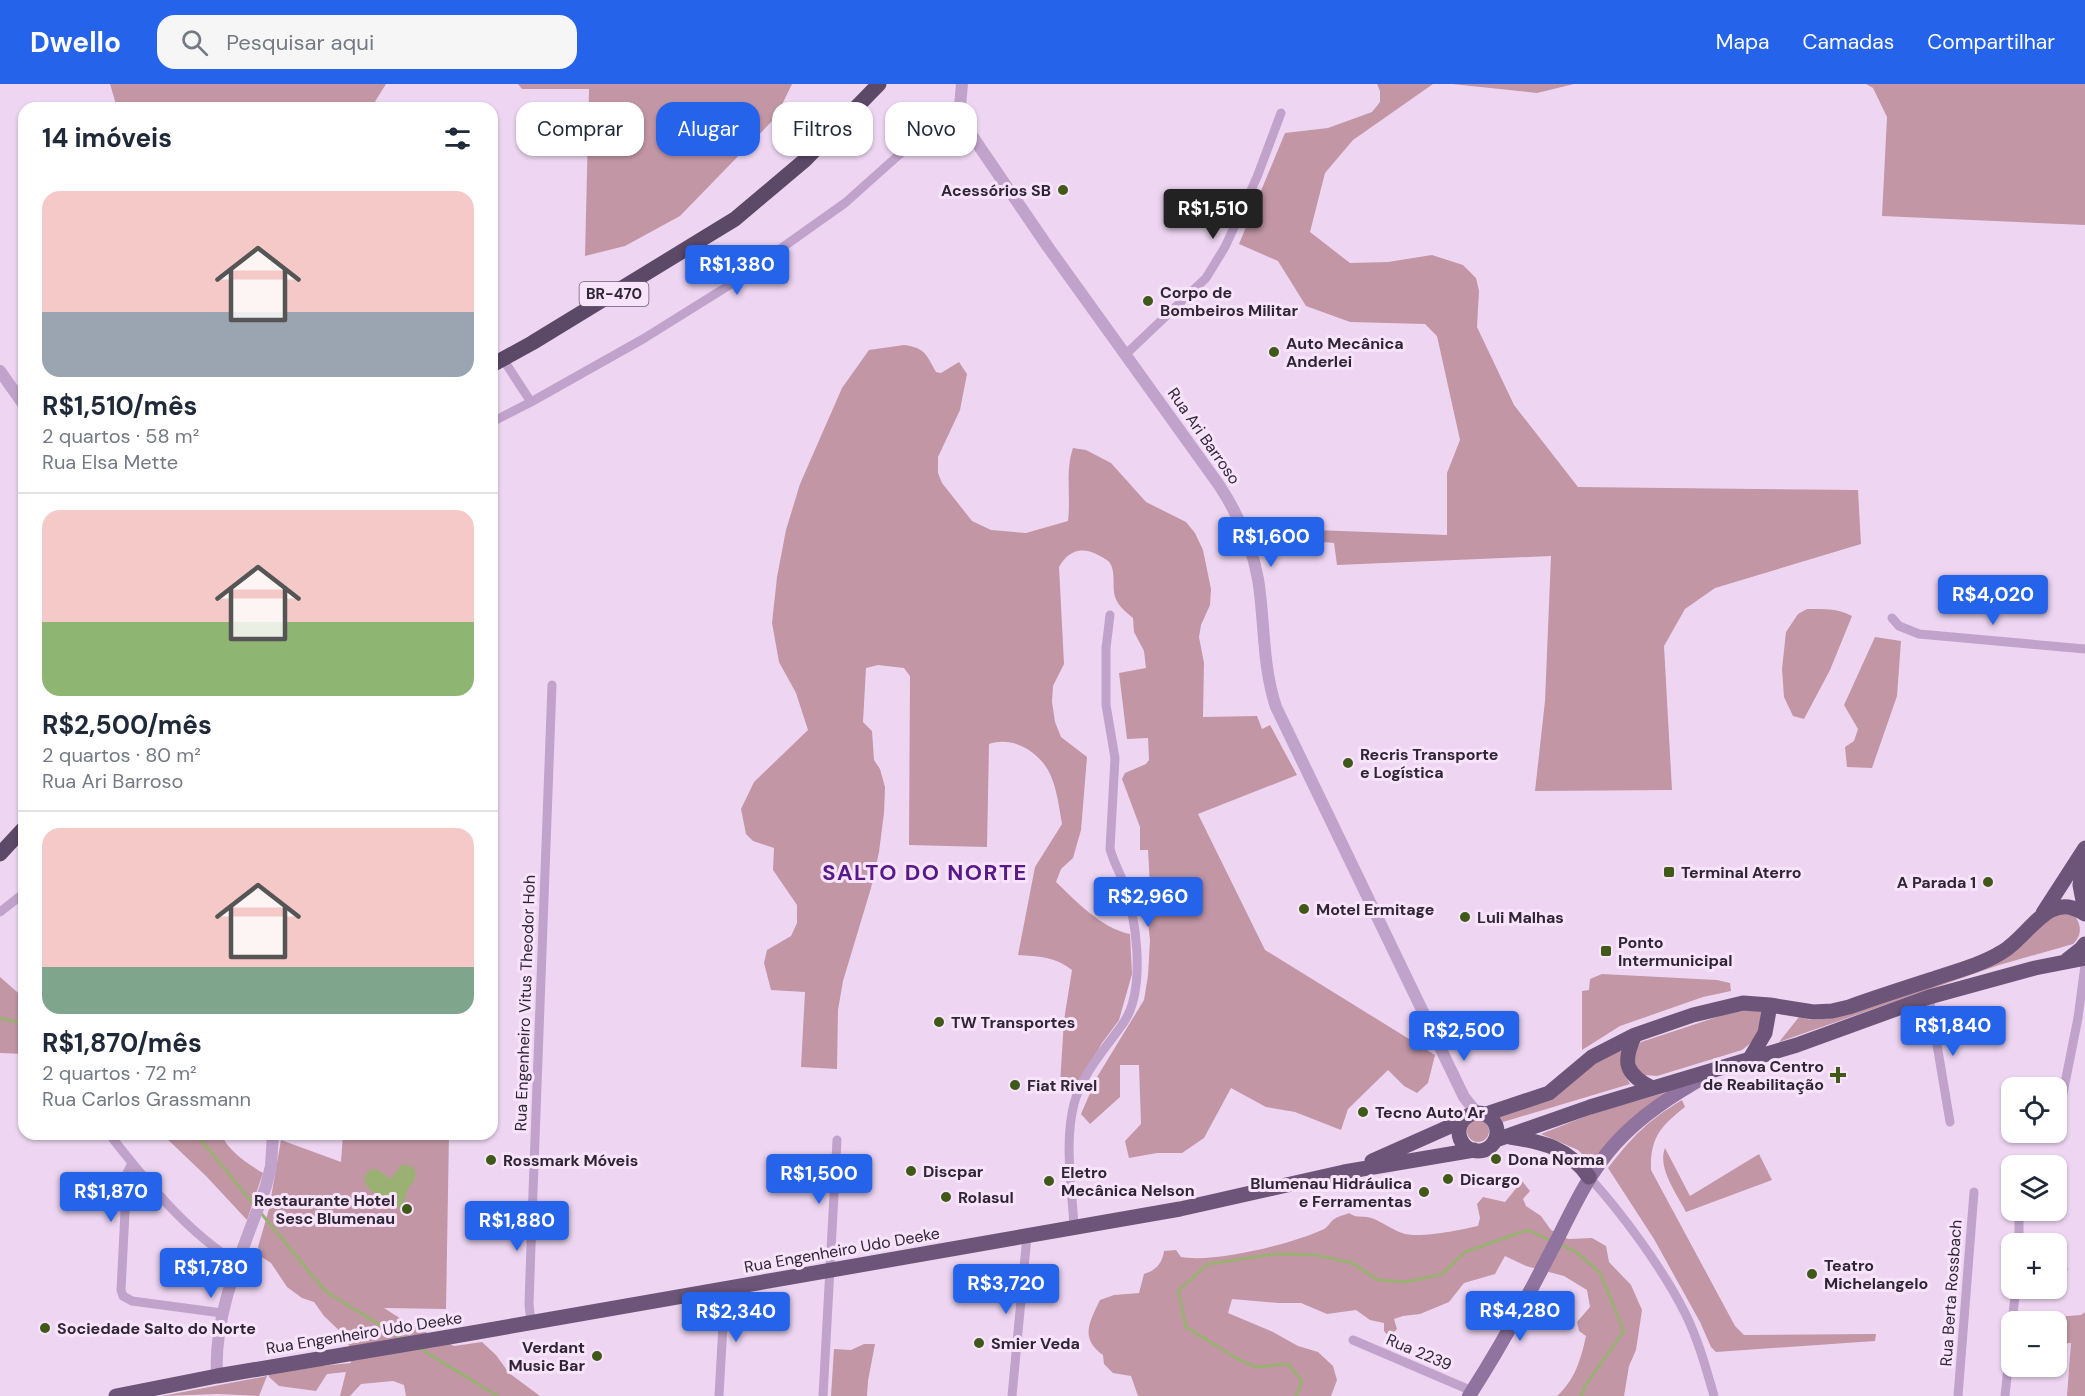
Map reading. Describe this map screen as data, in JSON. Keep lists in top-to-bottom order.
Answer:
{
  "streets": {
    "highway": ["BR-470"],
    "main road": ["Rua Engenheiro Udo Deeke"],
    "street": [
      "Rua Ari Barroso",
      "Rua Engenheiro Vitus Theodor Hoh",
      "Rua Berta Rossbach",
      "Rua 2239"
    ]
  },
  "crossings": [
    ["Rua Ari Barroso", "Rua Engenheiro Udo Deeke"],
    ["Rua Engenheiro Vitus Theodor Hoh", "Rua Engenheiro Udo Deeke"]
  ],
  "districts": ["SALTO DO NORTE"],
  "places": {
    "other": [
      "Acessórios SB",
      "Corpo de Bombeiros Militar",
      "Auto Mecânica Anderlei",
      "Recris Transporte e Logística",
      "A Parada 1",
      "Motel Ermitage",
      "Luli Malhas",
      "TW Transportes",
      "Fiat Rivel",
      "Tecno Auto Ar",
      "Dona Norma",
      "Rossmark Móveis",
      "Discpar",
      "Dicargo",
      "Eletro Mecânica Nelson",
      "Blumenau Hidráulica e Ferramentas",
      "Rolasul",
      "Restaurante Hotel Sesc Blumenau",
      "Teatro Michelangelo",
      "Sociedade Salto do Norte",
      "Smier Veda",
      "Verdant Music Bar"
    ],
    "transit": ["Terminal Aterro", "Ponto Intermunicipal"],
    "health": ["Innova Centro de Reabilitação"]
  },
  "page": {
    "header": "Dwello",
    "search": "Pesquisar aqui",
    "nav": ["Mapa", "Camadas", "Compartilhar"],
    "chip": [
      "Comprar",
      "Alugar",
      "Filtros",
      "Novo"
    ],
    "heading": "14 imóveis",
    "list": [
      {
        "name": "R$1,510/mês",
        "note": "2 quartos · 58 m² · Rua Elsa Mette"
      },
      {
        "name": "R$2,500/mês",
        "note": "2 quartos · 80 m² · Rua Ari Barroso"
      },
      {
        "name": "R$1,870/mês",
        "note": "2 quartos · 72 m² · Rua Carlos Grassmann"
      }
    ],
    "price": [
      "R$1,510",
      "R$1,380",
      "R$1,600",
      "R$4,020",
      "R$2,960",
      "R$1,840",
      "R$2,500",
      "R$1,500",
      "R$1,870",
      "R$1,880",
      "R$1,780",
      "R$3,720",
      "R$4,280",
      "R$2,340"
    ],
    "map_buttons": ["+", "−"]
  }
}
